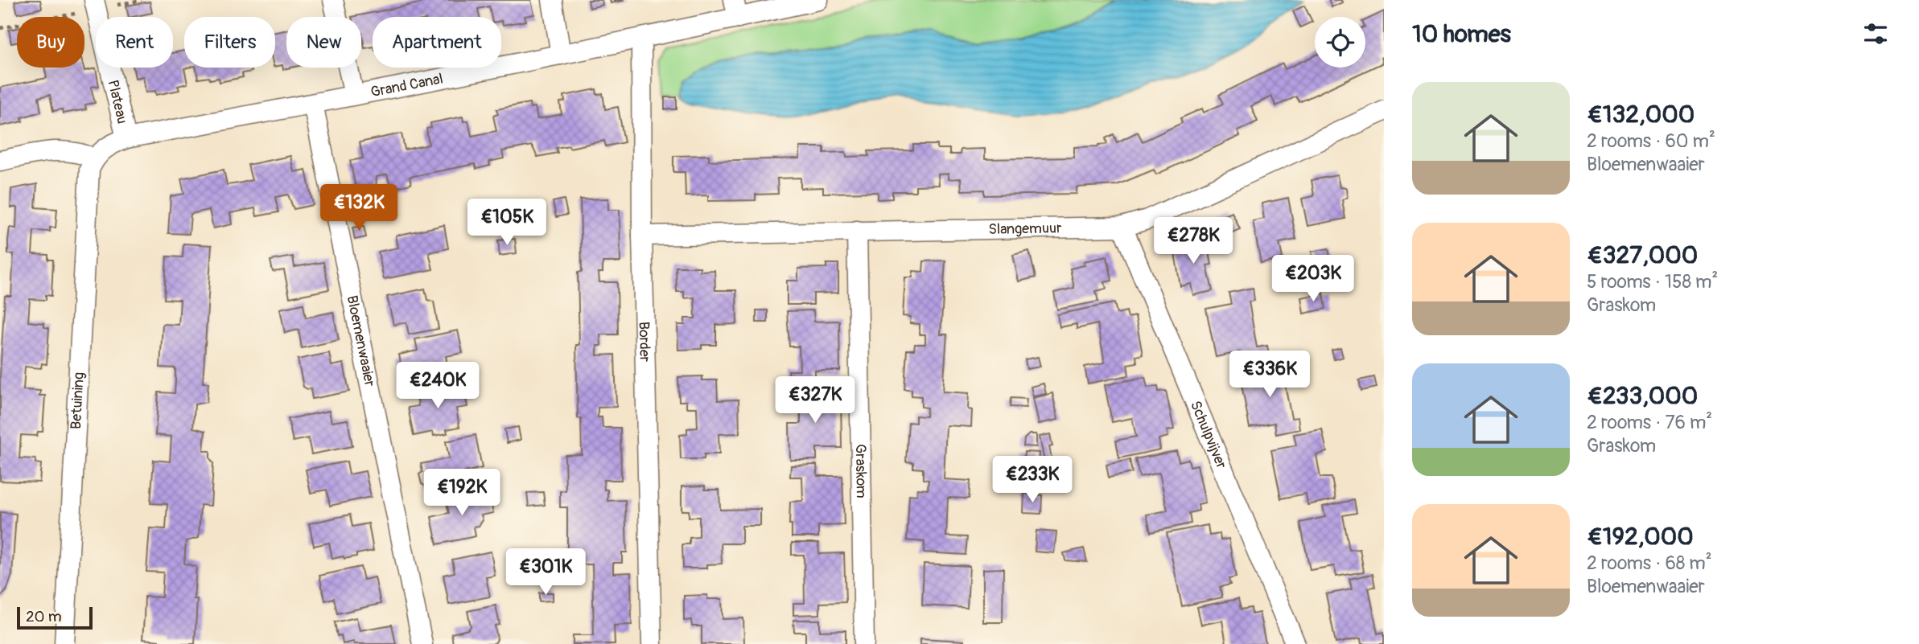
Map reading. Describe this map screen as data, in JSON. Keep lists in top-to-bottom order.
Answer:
{
  "streets": {
    "street": [
      "Grand Canal",
      "Plateau",
      "Slangemuur",
      "Bloemenwaaier",
      "Border",
      "Betuining",
      "Schulpvijver",
      "Graskom"
    ]
  },
  "crossings": [
    ["Grand Canal", "Plateau"],
    ["Grand Canal", "Bloemenwaaier"],
    ["Grand Canal", "Border"],
    ["Grand Canal", "Betuining"],
    ["Slangemuur", "Border"],
    ["Slangemuur", "Schulpvijver"],
    ["Slangemuur", "Graskom"]
  ],
  "scale_bar": "20 m",
  "page": {
    "heading": "10 homes",
    "chip": [
      "Buy",
      "Rent",
      "Filters",
      "New",
      "Apartment"
    ],
    "list": [
      {
        "name": "€132,000",
        "note": "2 rooms · 60 m² · Bloemenwaaier"
      },
      {
        "name": "€327,000",
        "note": "5 rooms · 158 m² · Graskom"
      },
      {
        "name": "€233,000",
        "note": "2 rooms · 76 m² · Graskom"
      },
      {
        "name": "€192,000",
        "note": "2 rooms · 68 m² · Bloemenwaaier"
      }
    ],
    "price": [
      "€132K",
      "€105K",
      "€278K",
      "€203K",
      "€336K",
      "€240K",
      "€327K",
      "€233K",
      "€192K",
      "€301K"
    ],
    "scale": "20 m"
  }
}
